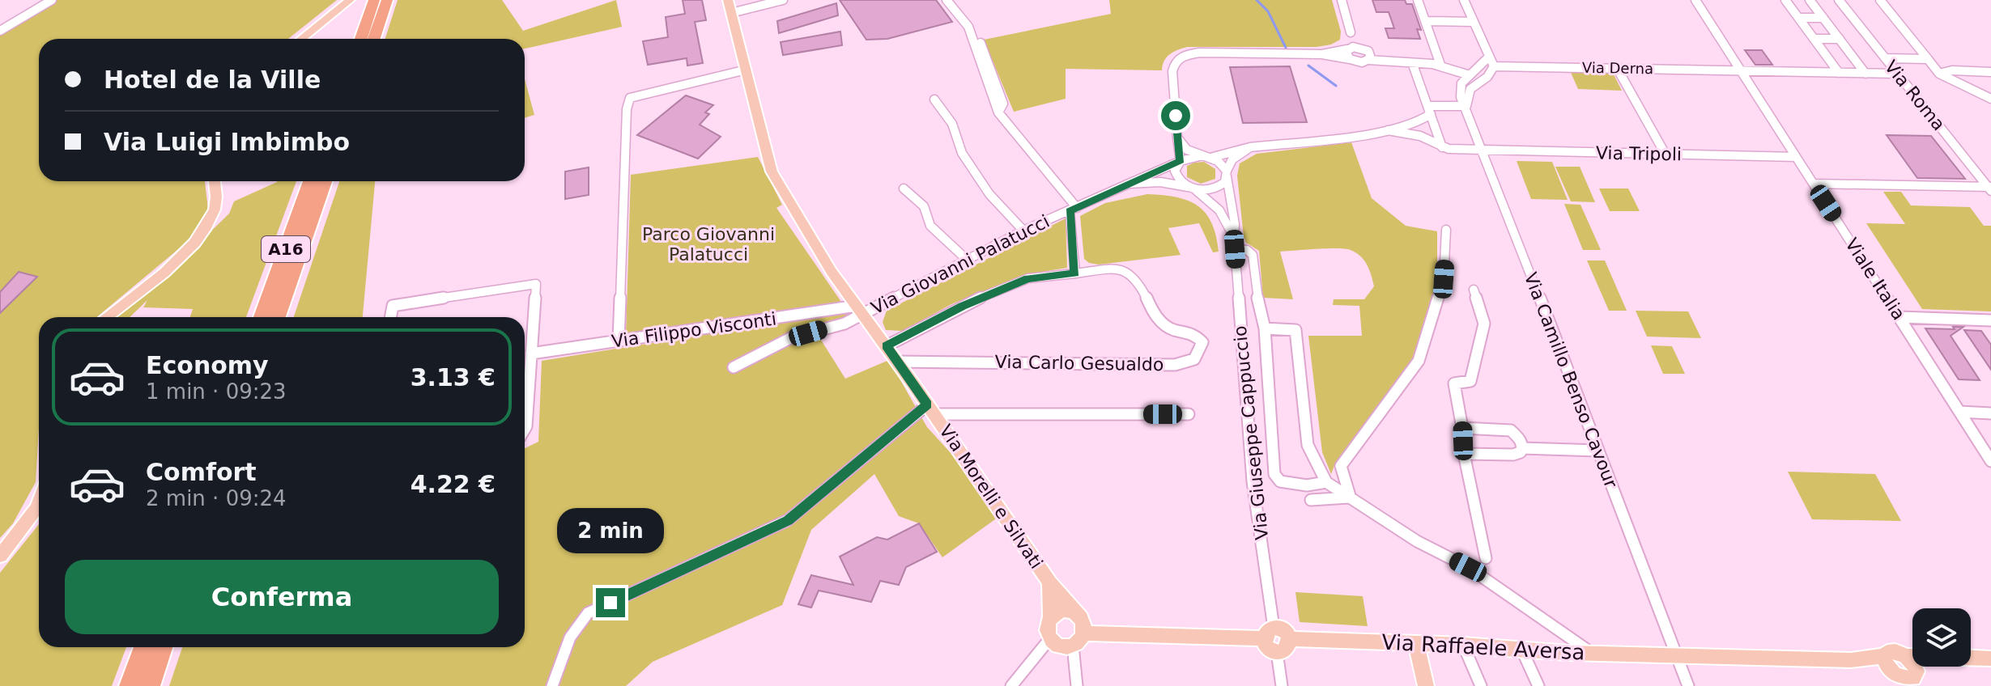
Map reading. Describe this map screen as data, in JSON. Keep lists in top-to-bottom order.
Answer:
{
  "streets": {
    "highway": ["A16"],
    "main road": ["Via Morelli e Silvati", "Via Raffaele Aversa"],
    "street": [
      "Via Derna",
      "Via Roma",
      "Via Tripoli",
      "Via Giovanni Palatucci",
      "Viale Italia",
      "Via Filippo Visconti",
      "Via Carlo Gesualdo",
      "Via Camillo Benso Cavour",
      "Via Giuseppe Cappuccio"
    ]
  },
  "crossings": [
    ["Via Derna", "Via Roma"],
    ["Via Derna", "Viale Italia"],
    ["Via Tripoli", "Viale Italia"],
    ["Via Tripoli", "Via Camillo Benso Cavour"],
    ["Via Giovanni Palatucci", "Via Filippo Visconti"],
    ["Via Giovanni Palatucci", "Via Giuseppe Cappuccio"],
    ["Via Giovanni Palatucci", "Via Morelli e Silvati"],
    ["Via Filippo Visconti", "Via Morelli e Silvati"],
    ["Via Carlo Gesualdo", "Via Morelli e Silvati"],
    ["Via Camillo Benso Cavour", "Via Raffaele Aversa"],
    ["Via Giuseppe Cappuccio", "Via Raffaele Aversa"]
  ],
  "parks": ["Parco Giovanni Palatucci"],
  "page": {
    "banner": ["Hotel de la Ville", "Via Luigi Imbimbo"],
    "list": [
      {
        "name": "Economy",
        "note": "1 min · 09:23",
        "value": "3.13 €"
      },
      {
        "name": "Comfort",
        "note": "2 min · 09:24",
        "value": "4.22 €"
      }
    ],
    "bubble": "2 min",
    "buttons": "Conferma"
  }
}
